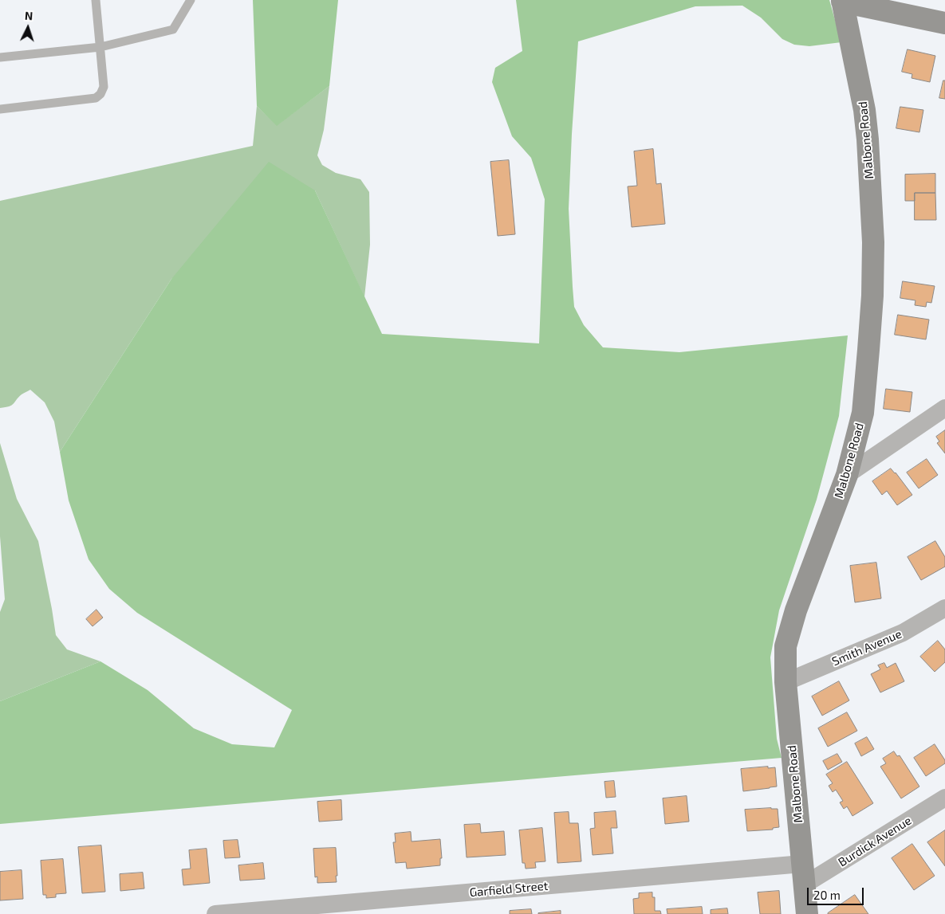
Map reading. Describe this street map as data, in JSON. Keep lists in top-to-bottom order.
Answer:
{
  "streets": {
    "street": [
      "Malbone Road",
      "Smith Avenue",
      "Burdick Avenue",
      "Garfield Street"
    ]
  },
  "crossings": [
    ["Malbone Road", "Smith Avenue"],
    ["Malbone Road", "Burdick Avenue"],
    ["Malbone Road", "Garfield Street"],
    ["Burdick Avenue", "Garfield Street"]
  ],
  "scale_bar": "20 m",
  "north": "top"
}
